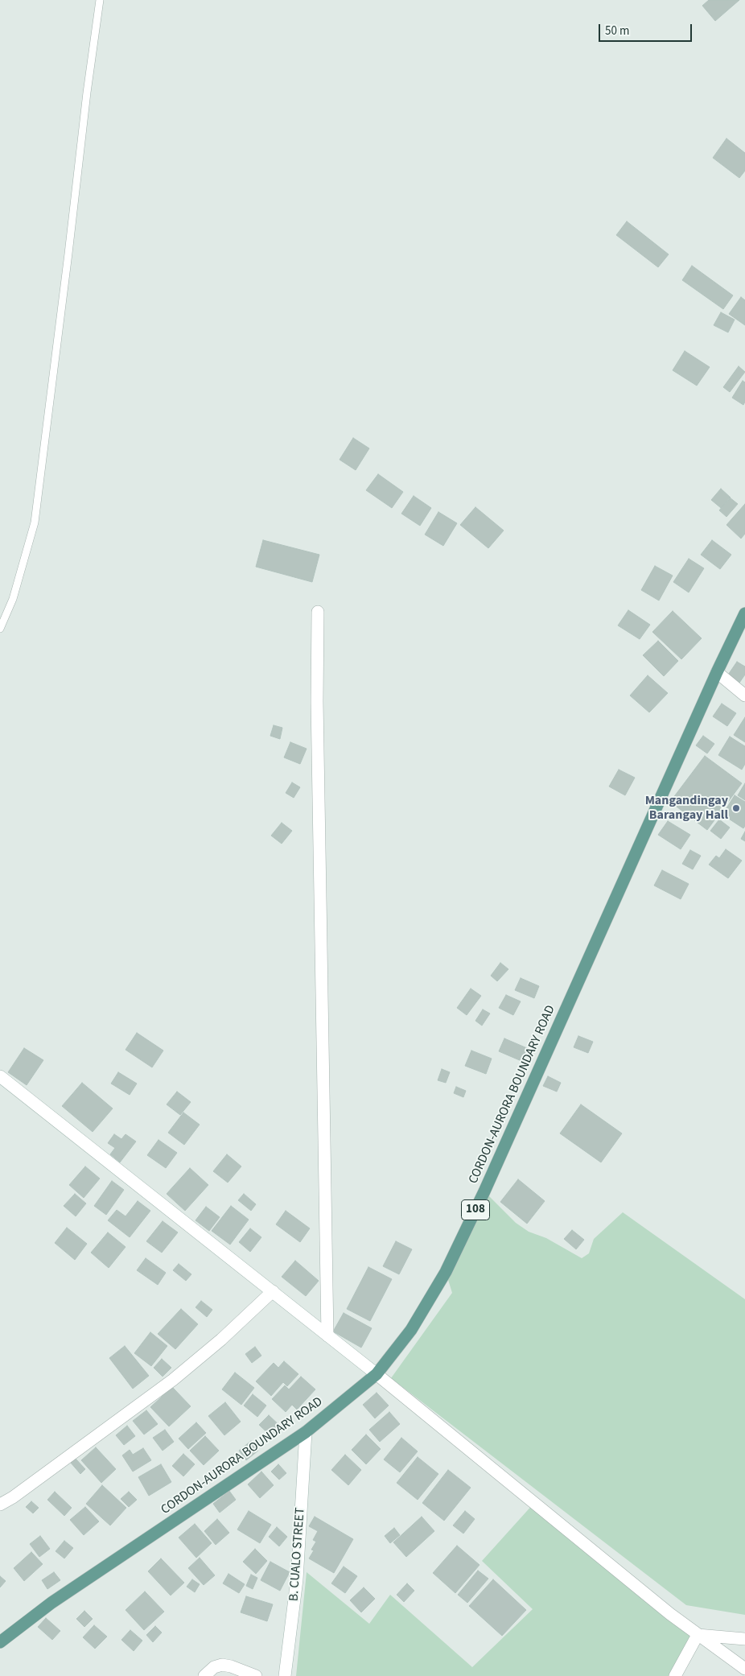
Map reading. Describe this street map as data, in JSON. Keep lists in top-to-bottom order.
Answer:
{
  "streets": {
    "main road": ["CORDON-AURORA BOUNDARY ROAD", "108"],
    "street": ["B. CUALO STREET"]
  },
  "crossings": [
    ["CORDON-AURORA BOUNDARY ROAD", "B. CUALO STREET"]
  ],
  "places": ["Mangandingay Barangay Hall"],
  "scale_bar": "50 m"
}
